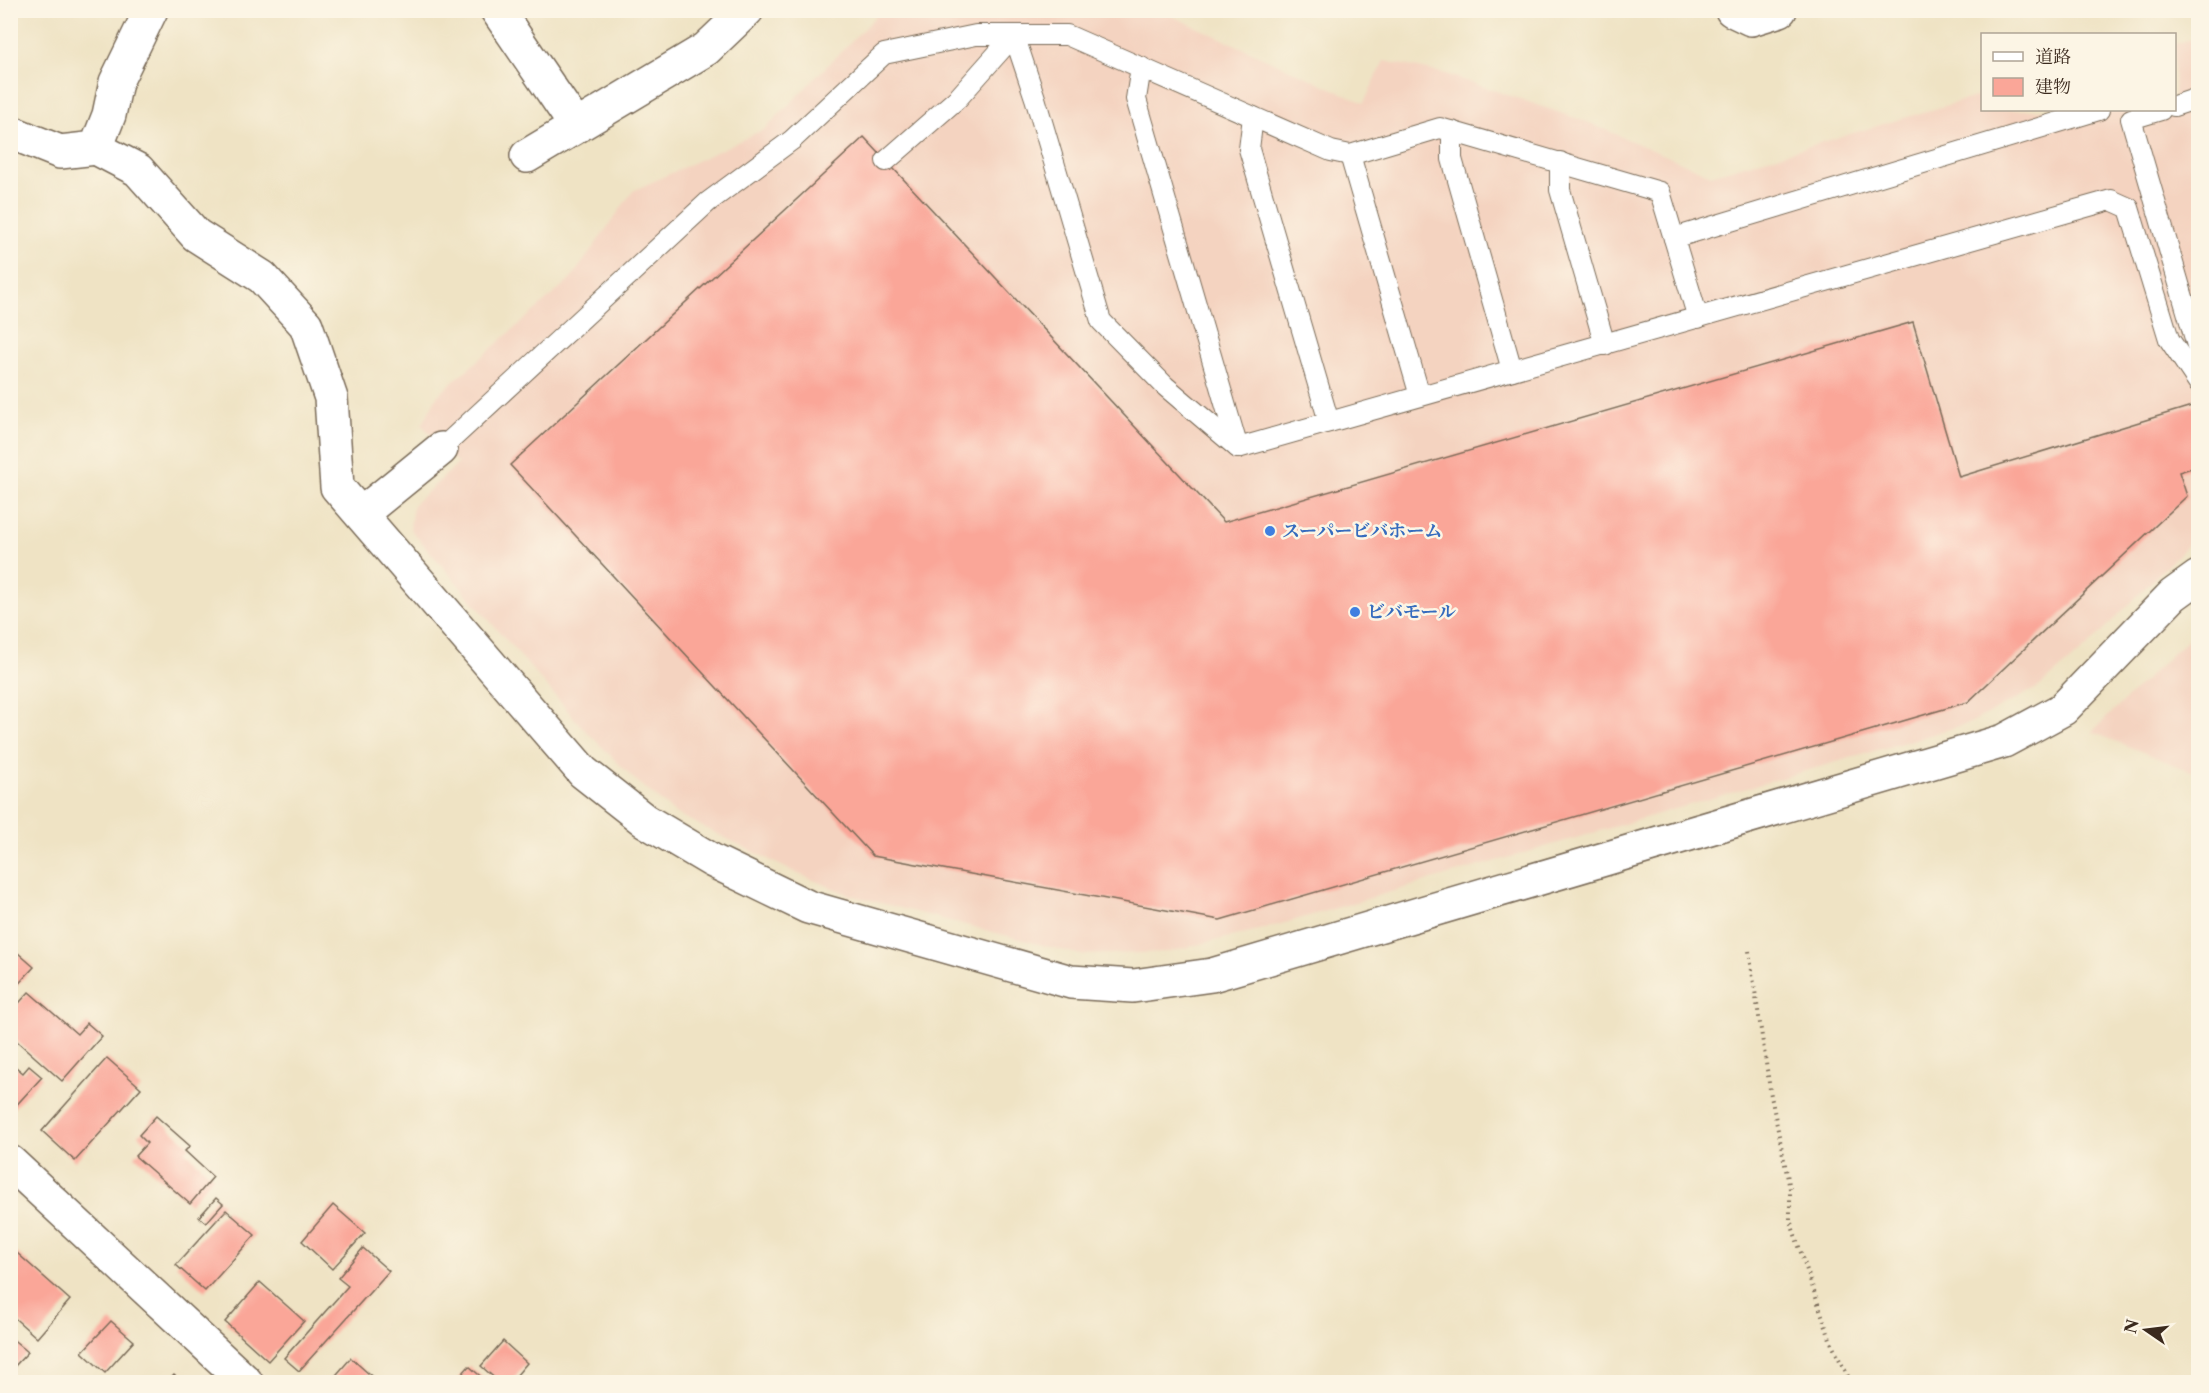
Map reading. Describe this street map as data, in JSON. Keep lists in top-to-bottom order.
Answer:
{
  "places": ["スーパービバホーム", "ビバモール"],
  "legend": ["道路", "建物"],
  "north": "left"
}
